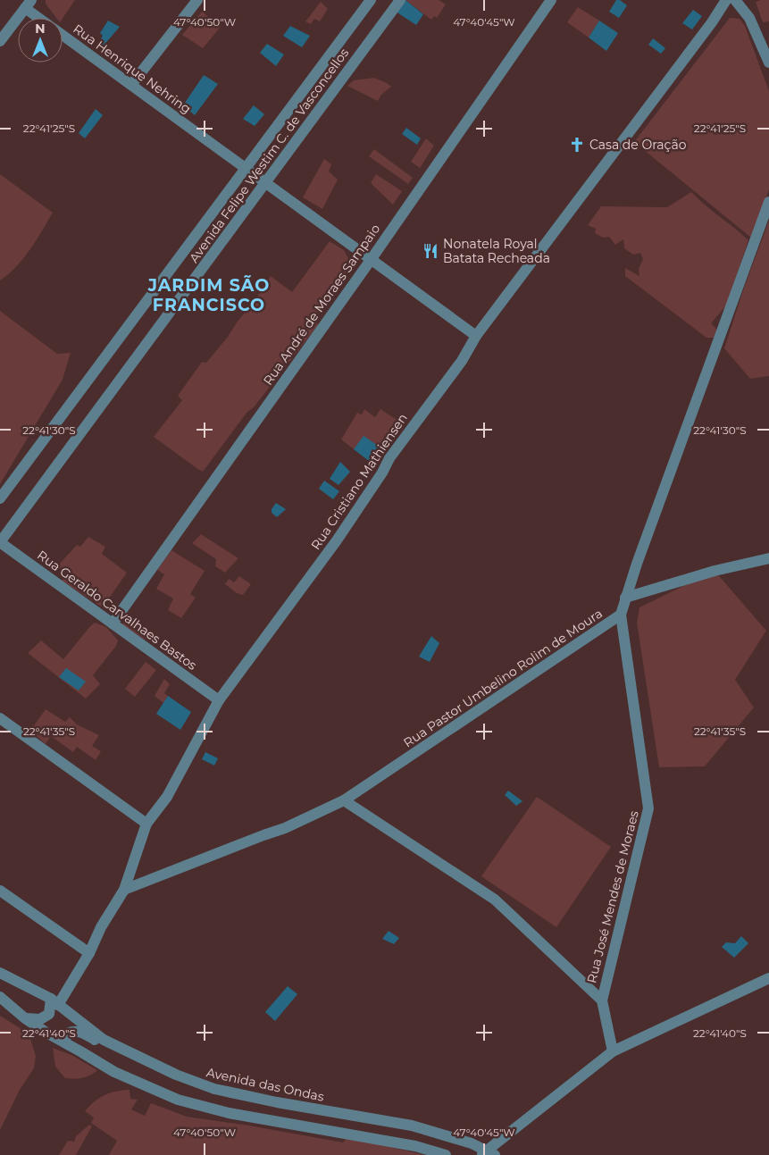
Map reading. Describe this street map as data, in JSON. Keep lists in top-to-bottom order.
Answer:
{
  "streets": {
    "street": [
      "Rua Henrique Nehring",
      "Avenida Felipe Westim C. de Vasconcellos",
      "Rua André de Moraes Sampaio",
      "Rua Cristiano Mathiensen",
      "Rua Geraldo Carvalhaes Bastos",
      "Rua Pastor Umbelino Rolim de Moura",
      "Rua José Mendes de Moraes",
      "Avenida das Ondas"
    ]
  },
  "crossings": [
    ["Rua Henrique Nehring", "Avenida Felipe Westim C. de Vasconcellos"],
    ["Rua Henrique Nehring", "Rua André de Moraes Sampaio"],
    ["Rua Henrique Nehring", "Rua Cristiano Mathiensen"],
    ["Avenida Felipe Westim C. de Vasconcellos", "Rua Geraldo Carvalhaes Bastos"],
    ["Rua André de Moraes Sampaio", "Rua Geraldo Carvalhaes Bastos"],
    ["Rua Cristiano Mathiensen", "Rua Geraldo Carvalhaes Bastos"],
    ["Rua Cristiano Mathiensen", "Rua Pastor Umbelino Rolim de Moura"],
    ["Rua Cristiano Mathiensen", "Avenida das Ondas"],
    ["Rua Pastor Umbelino Rolim de Moura", "Rua José Mendes de Moraes"]
  ],
  "districts": ["JARDIM SÃO FRANCISCO"],
  "places": {
    "church": ["Casa de Oração"],
    "restaurant": ["Nonatela Royal Batata Recheada"]
  },
  "north": "top",
  "coordinates": [
    "47°40'50\"W",
    "47°40'45\"W",
    "22°41'25\"S",
    "22°41'30\"S",
    "22°41'35\"S",
    "22°41'40\"S"
  ]
}
